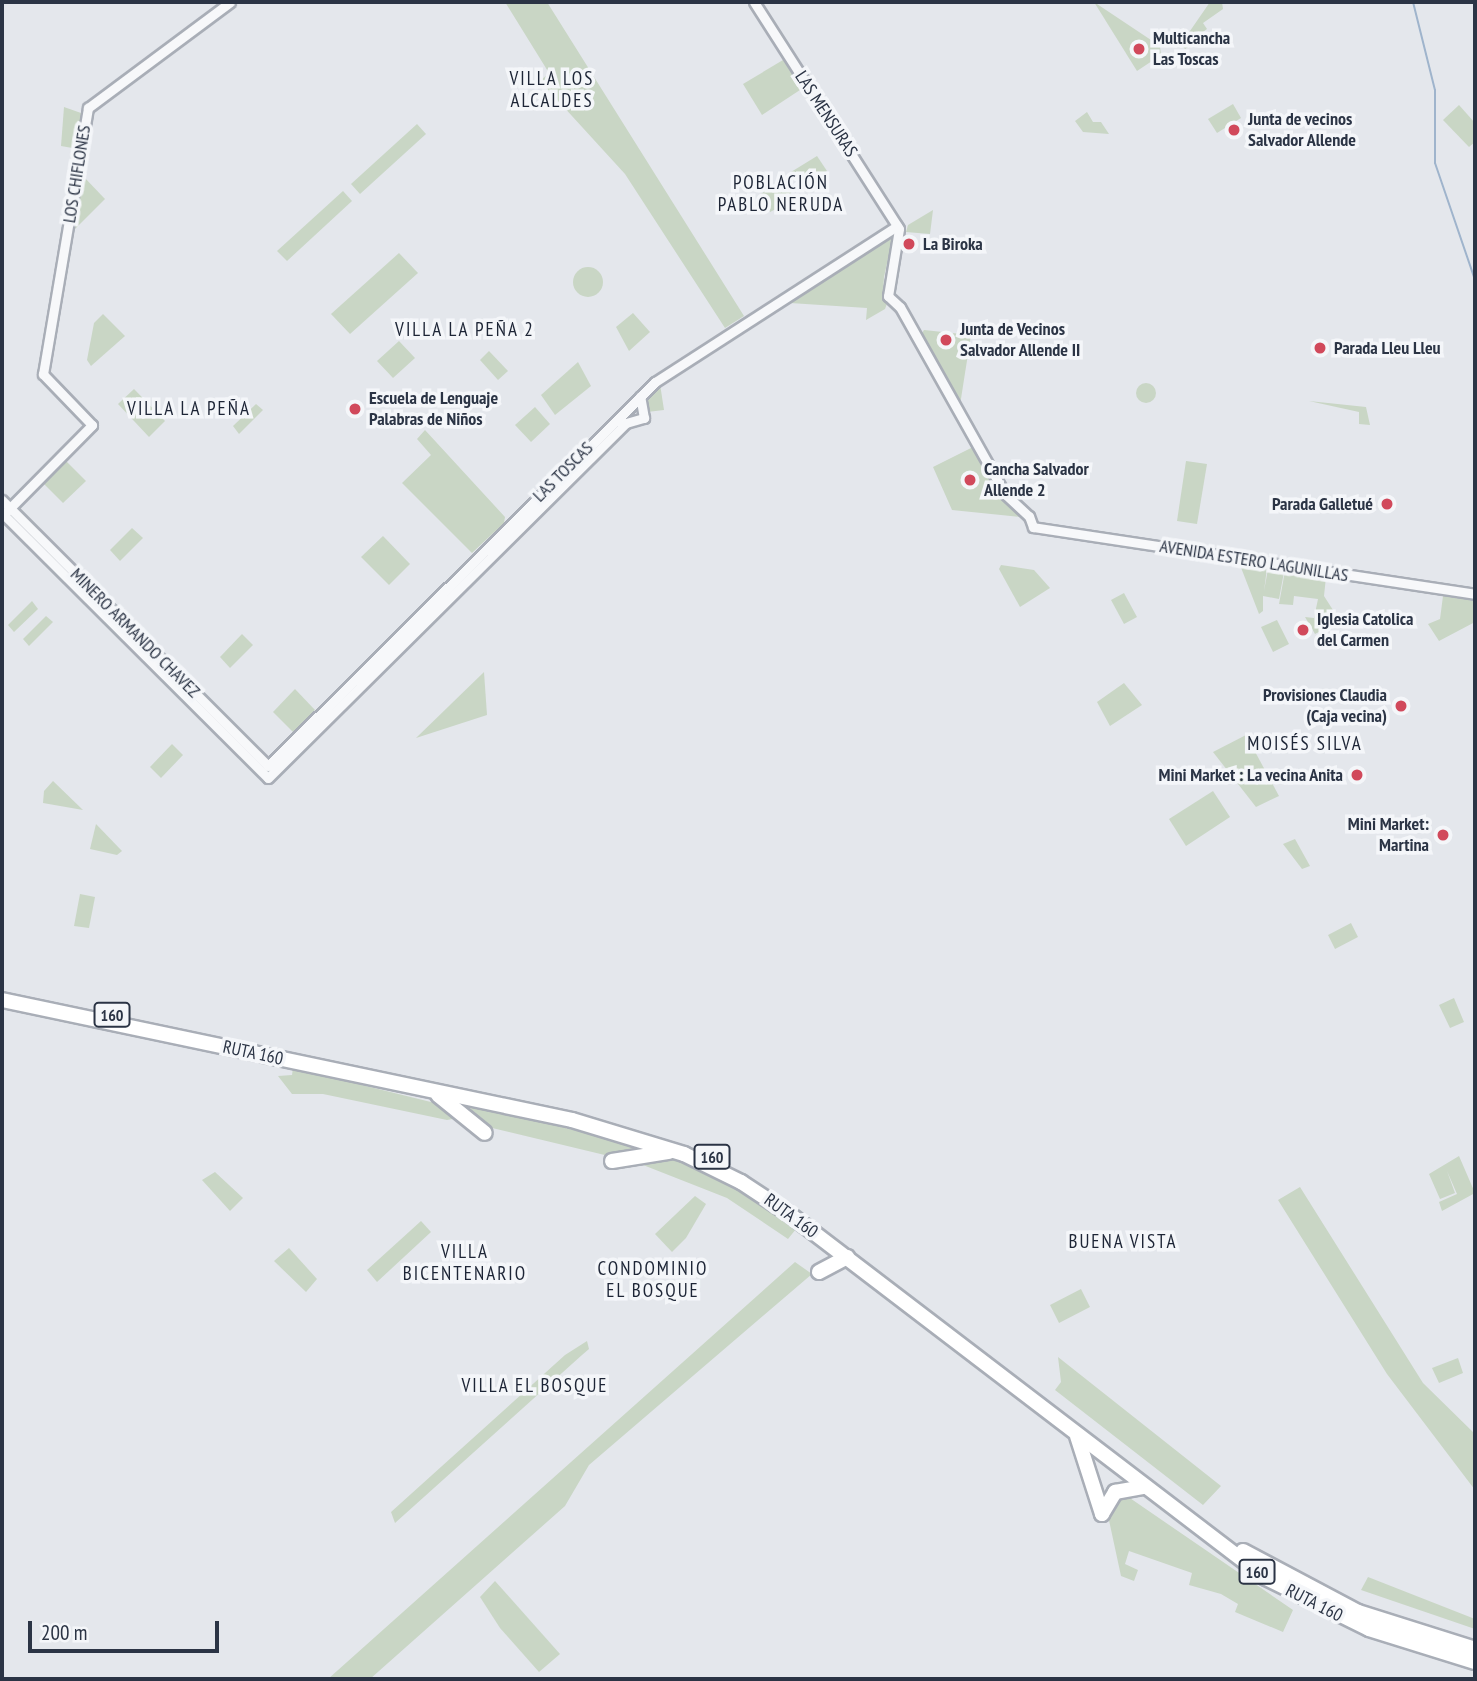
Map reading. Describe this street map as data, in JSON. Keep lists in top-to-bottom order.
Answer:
{
  "streets": {
    "highway": ["160", "RUTA 160"],
    "street": [
      "LAS MENSURAS",
      "LOS CHIFLONES",
      "LAS TOSCAS",
      "AVENIDA ESTERO LAGUNILLAS",
      "MINERO ARMANDO CHAVEZ"
    ]
  },
  "crossings": [
    ["LAS MENSURAS", "LAS TOSCAS"],
    ["LAS MENSURAS", "AVENIDA ESTERO LAGUNILLAS"],
    ["LOS CHIFLONES", "MINERO ARMANDO CHAVEZ"],
    ["LAS TOSCAS", "AVENIDA ESTERO LAGUNILLAS"],
    ["LAS TOSCAS", "MINERO ARMANDO CHAVEZ"]
  ],
  "districts": [
    "VILLA LOS ALCALDES",
    "POBLACIÓN PABLO NERUDA",
    "VILLA LA PEÑA 2",
    "VILLA LA PEÑA",
    "MOISÉS SILVA",
    "BUENA VISTA",
    "VILLA BICENTENARIO",
    "CONDOMINIO EL BOSQUE",
    "VILLA EL BOSQUE"
  ],
  "places": [
    "Multicancha Las Toscas",
    "Junta de vecinos Salvador Allende",
    "La Biroka",
    "Junta de Vecinos Salvador Allende II",
    "Parada Lleu Lleu",
    "Escuela de Lenguaje Palabras de Niños",
    "Cancha Salvador Allende 2",
    "Parada Galletué",
    "Iglesia Catolica del Carmen",
    "Provisiones Claudia (Caja vecina)",
    "Mini Market : La vecina Anita",
    "Mini Market: Martina"
  ],
  "scale_bar": "200 m"
}
